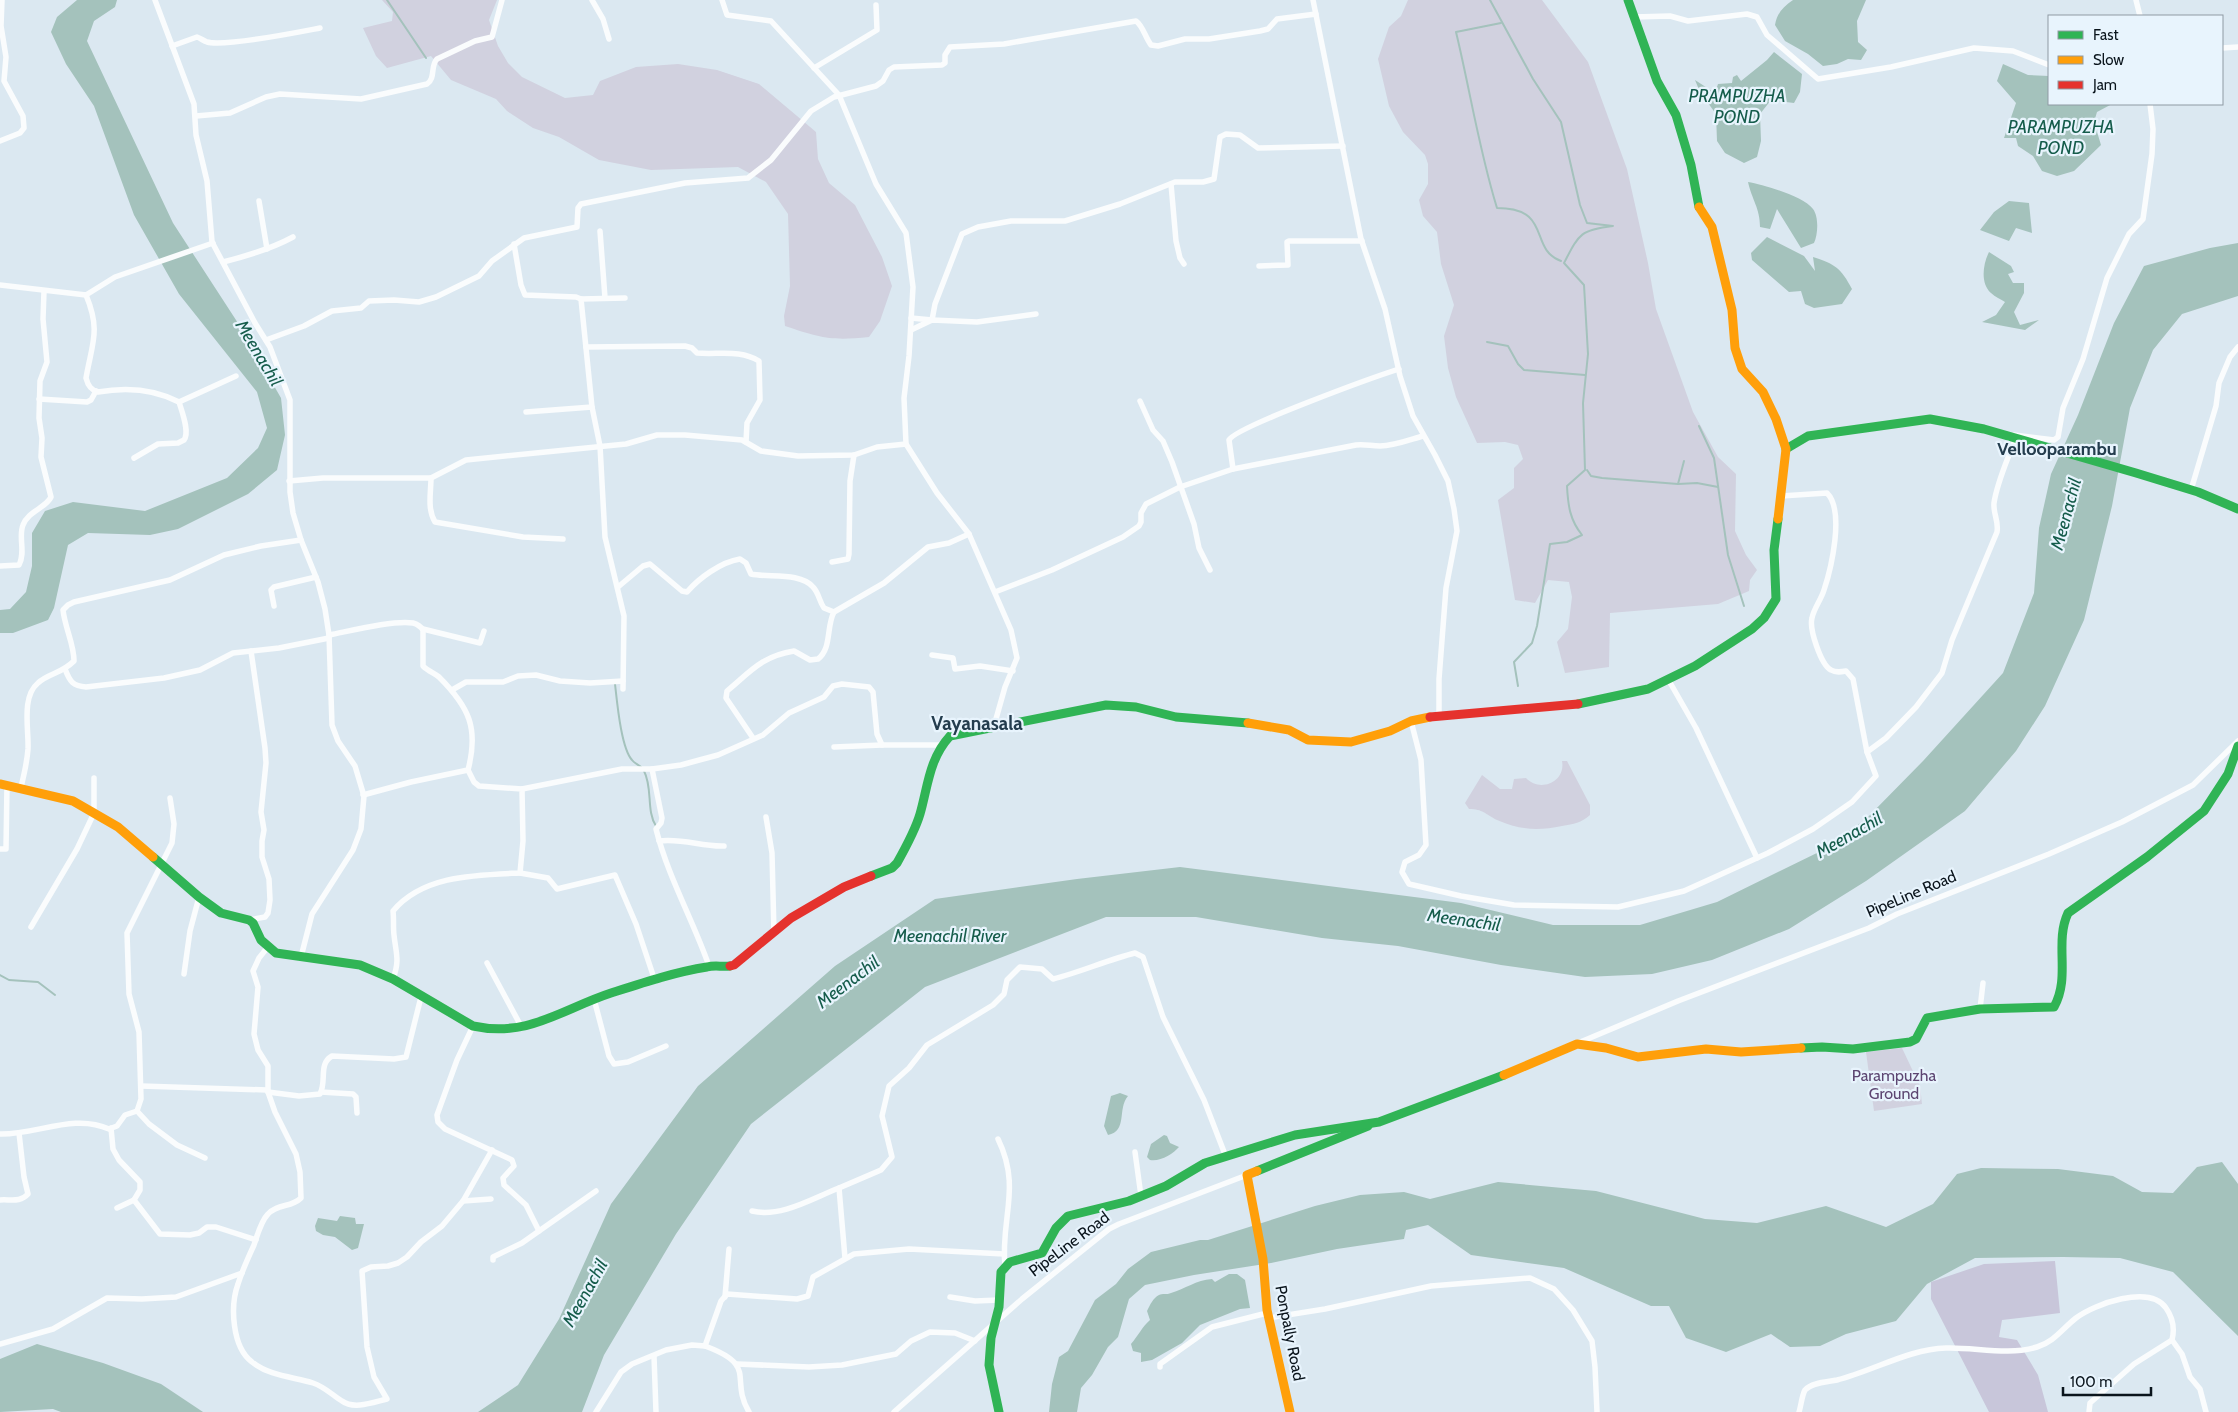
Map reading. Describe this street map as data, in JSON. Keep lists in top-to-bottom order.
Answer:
{
  "streets": {
    "main road": ["PipeLine Road", "Ponpally Road"]
  },
  "crossings": [
    ["PipeLine Road", "Ponpally Road"]
  ],
  "districts": ["Vellooparambu", "Vayanasala"],
  "water": [
    "PRAMPUZHA POND",
    "PARAMPUZHA POND",
    "Meenachil",
    "Meenachil River"
  ],
  "parks": ["Parampuzha Ground"],
  "legend": ["Fast", "Slow", "Jam"],
  "scale_bar": "100 m"
}
